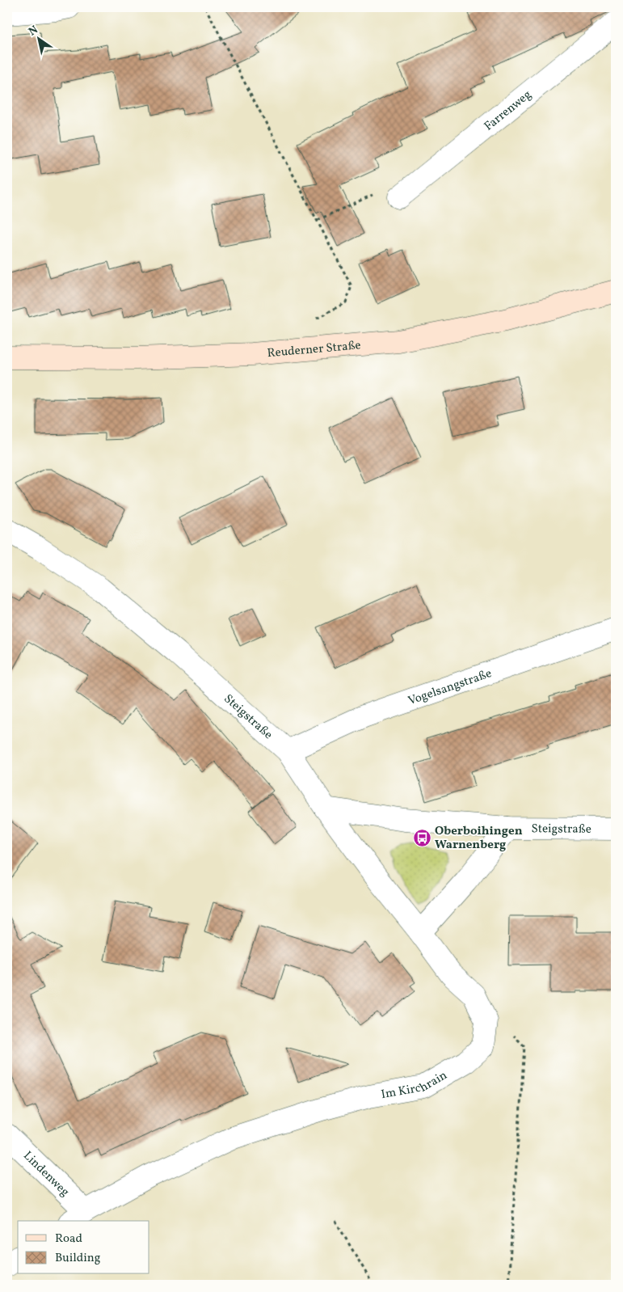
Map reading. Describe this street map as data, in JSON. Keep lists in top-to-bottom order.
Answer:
{
  "streets": {
    "street": [
      "Farrenweg",
      "Reuderner Straße",
      "Vogelsangstraße",
      "Steigstraße",
      "Im Kirchrain",
      "Lindenweg"
    ]
  },
  "crossings": [
    ["Vogelsangstraße", "Steigstraße"],
    ["Im Kirchrain", "Lindenweg"]
  ],
  "places": {
    "bus stop": ["Oberboihingen Warnenberg"]
  },
  "legend": ["Road", "Building"],
  "north": "top left"
}
